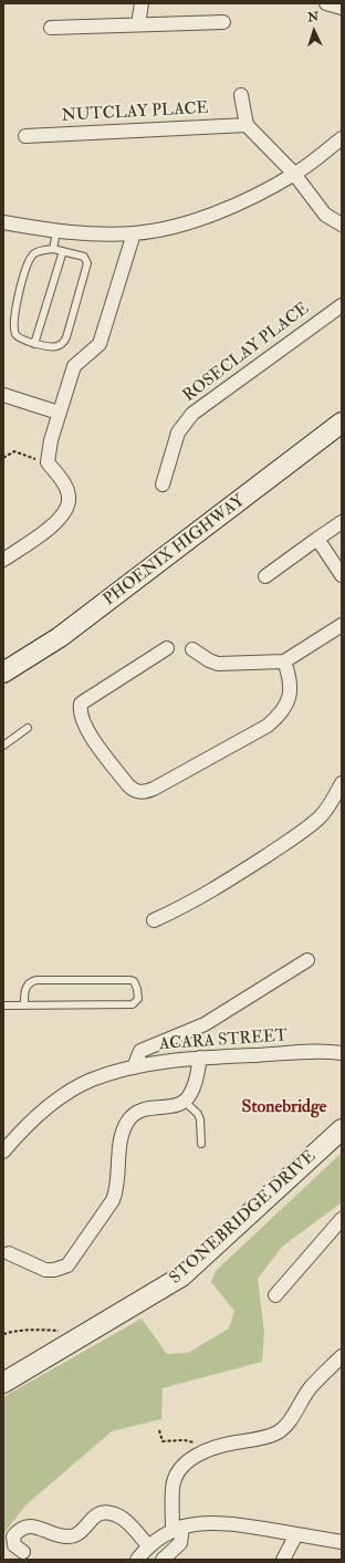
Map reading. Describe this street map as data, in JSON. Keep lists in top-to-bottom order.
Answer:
{
  "streets": {
    "street": [
      "NUTCLAY PLACE",
      "ROSECLAY PLACE",
      "PHOENIX HIGHWAY",
      "ACARA STREET",
      "STONEBRIDGE DRIVE"
    ]
  },
  "districts": ["Stonebridge"],
  "north": "top"
}
